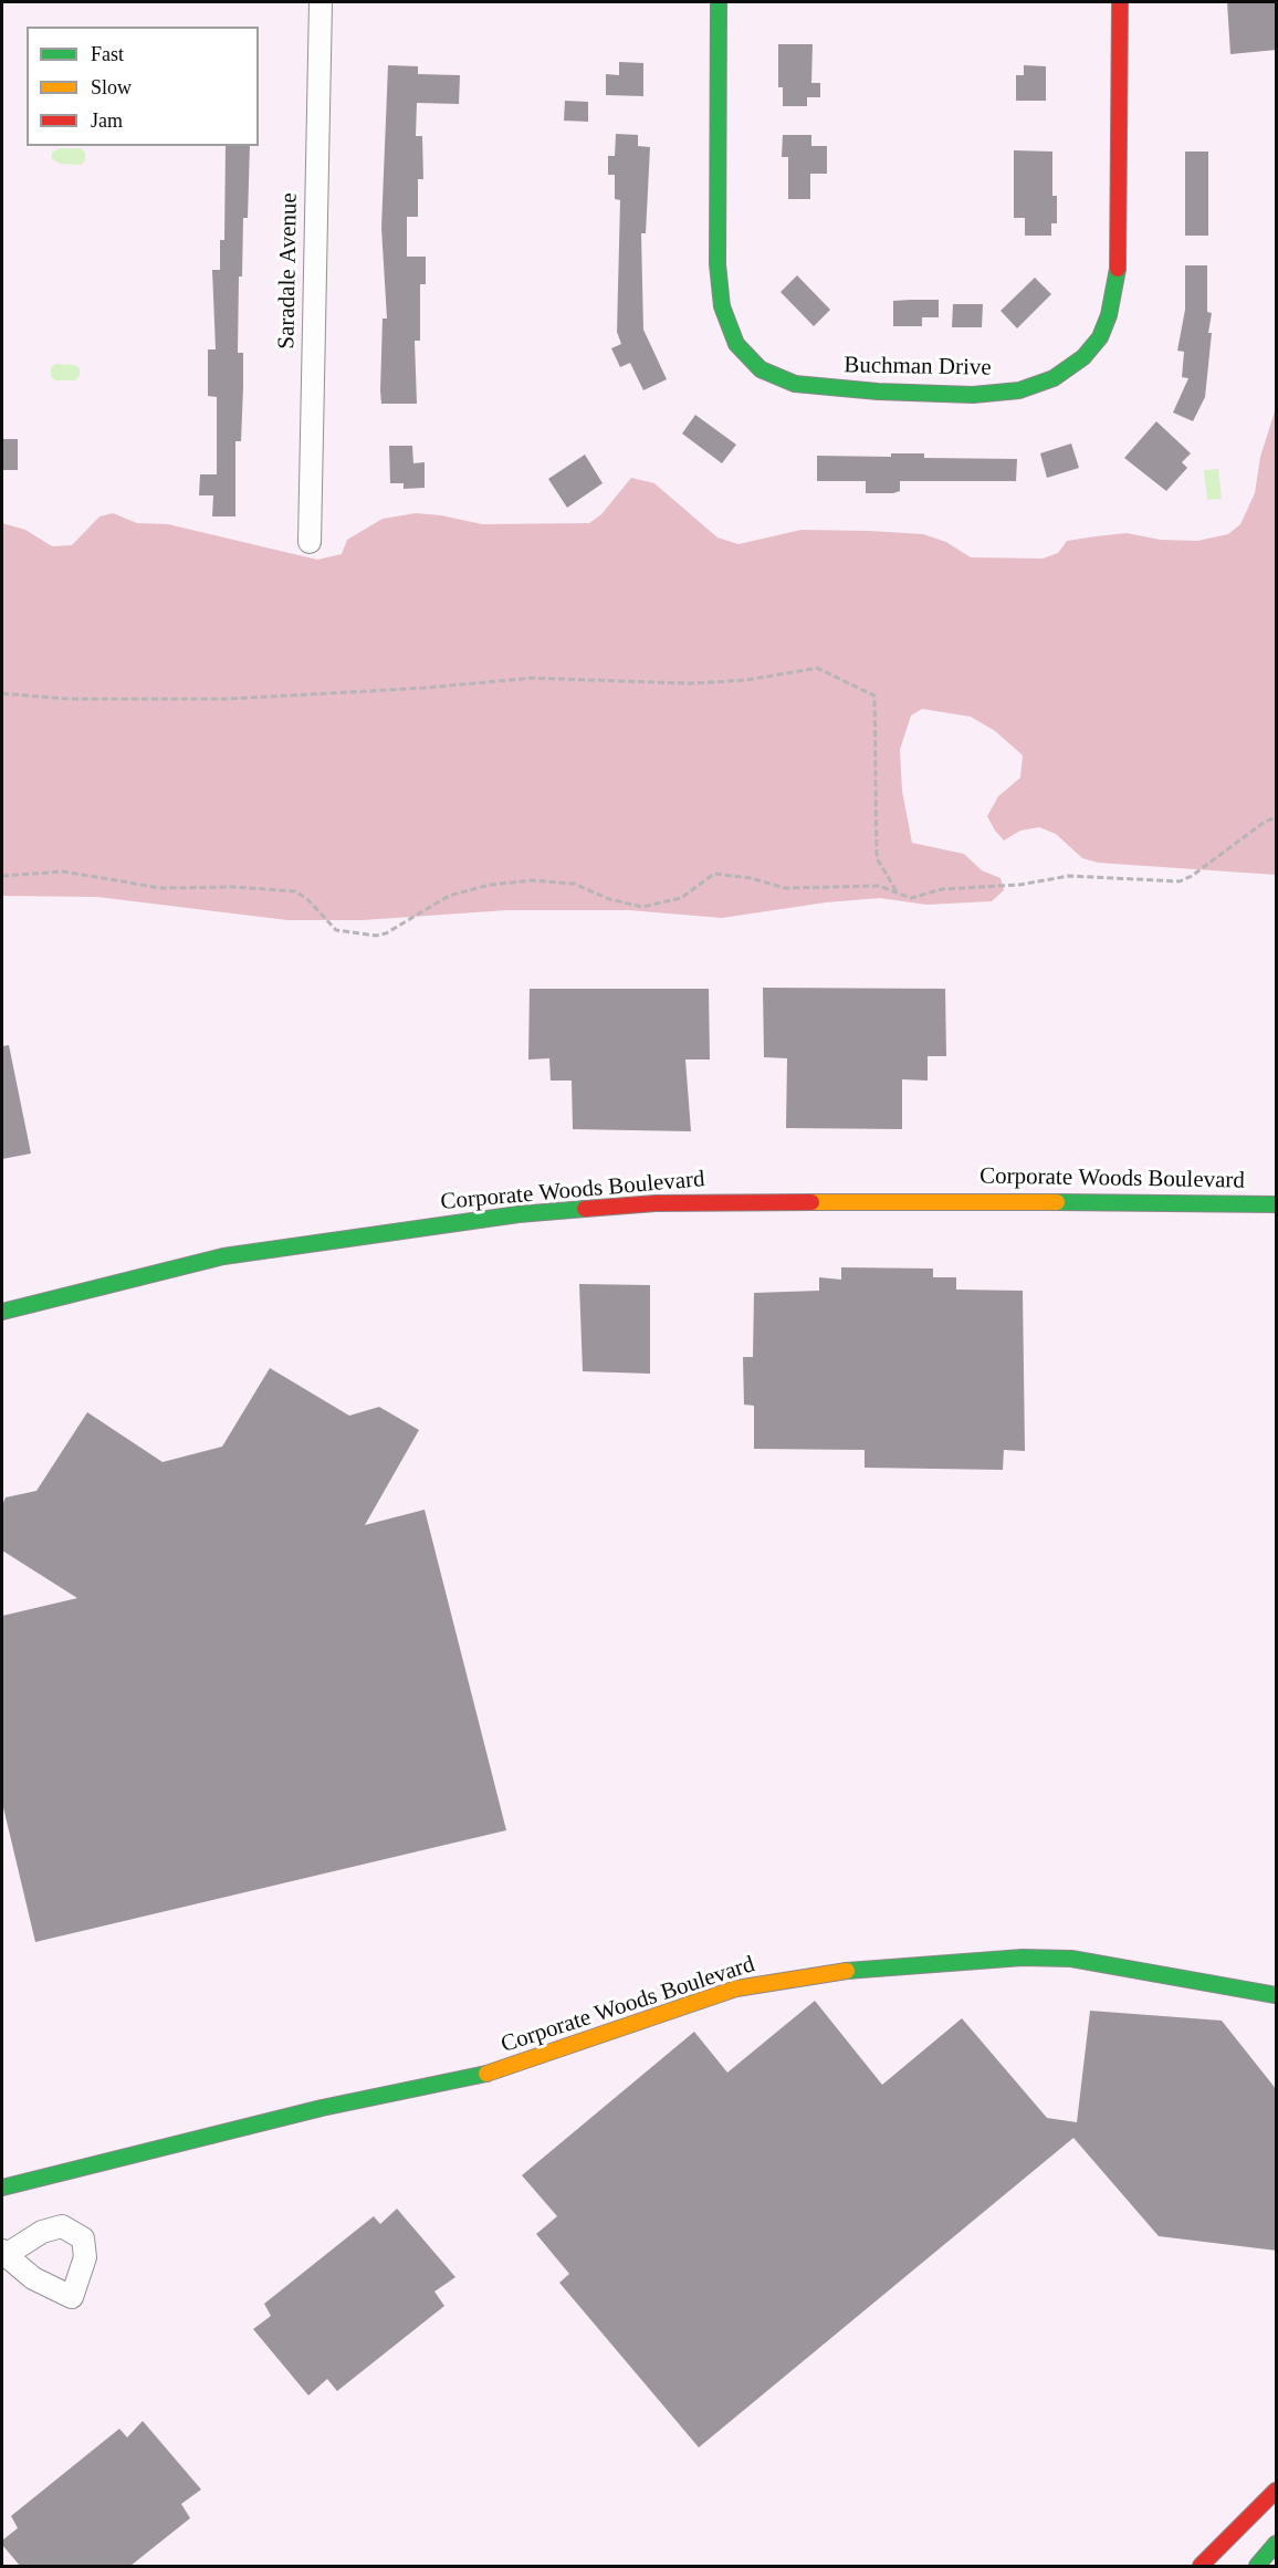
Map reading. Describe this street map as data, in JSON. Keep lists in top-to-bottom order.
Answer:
{
  "streets": {
    "main road": ["Buchman Drive", "Corporate Woods Boulevard"],
    "street": ["Saradale Avenue"]
  },
  "legend": ["Fast", "Slow", "Jam"]
}
